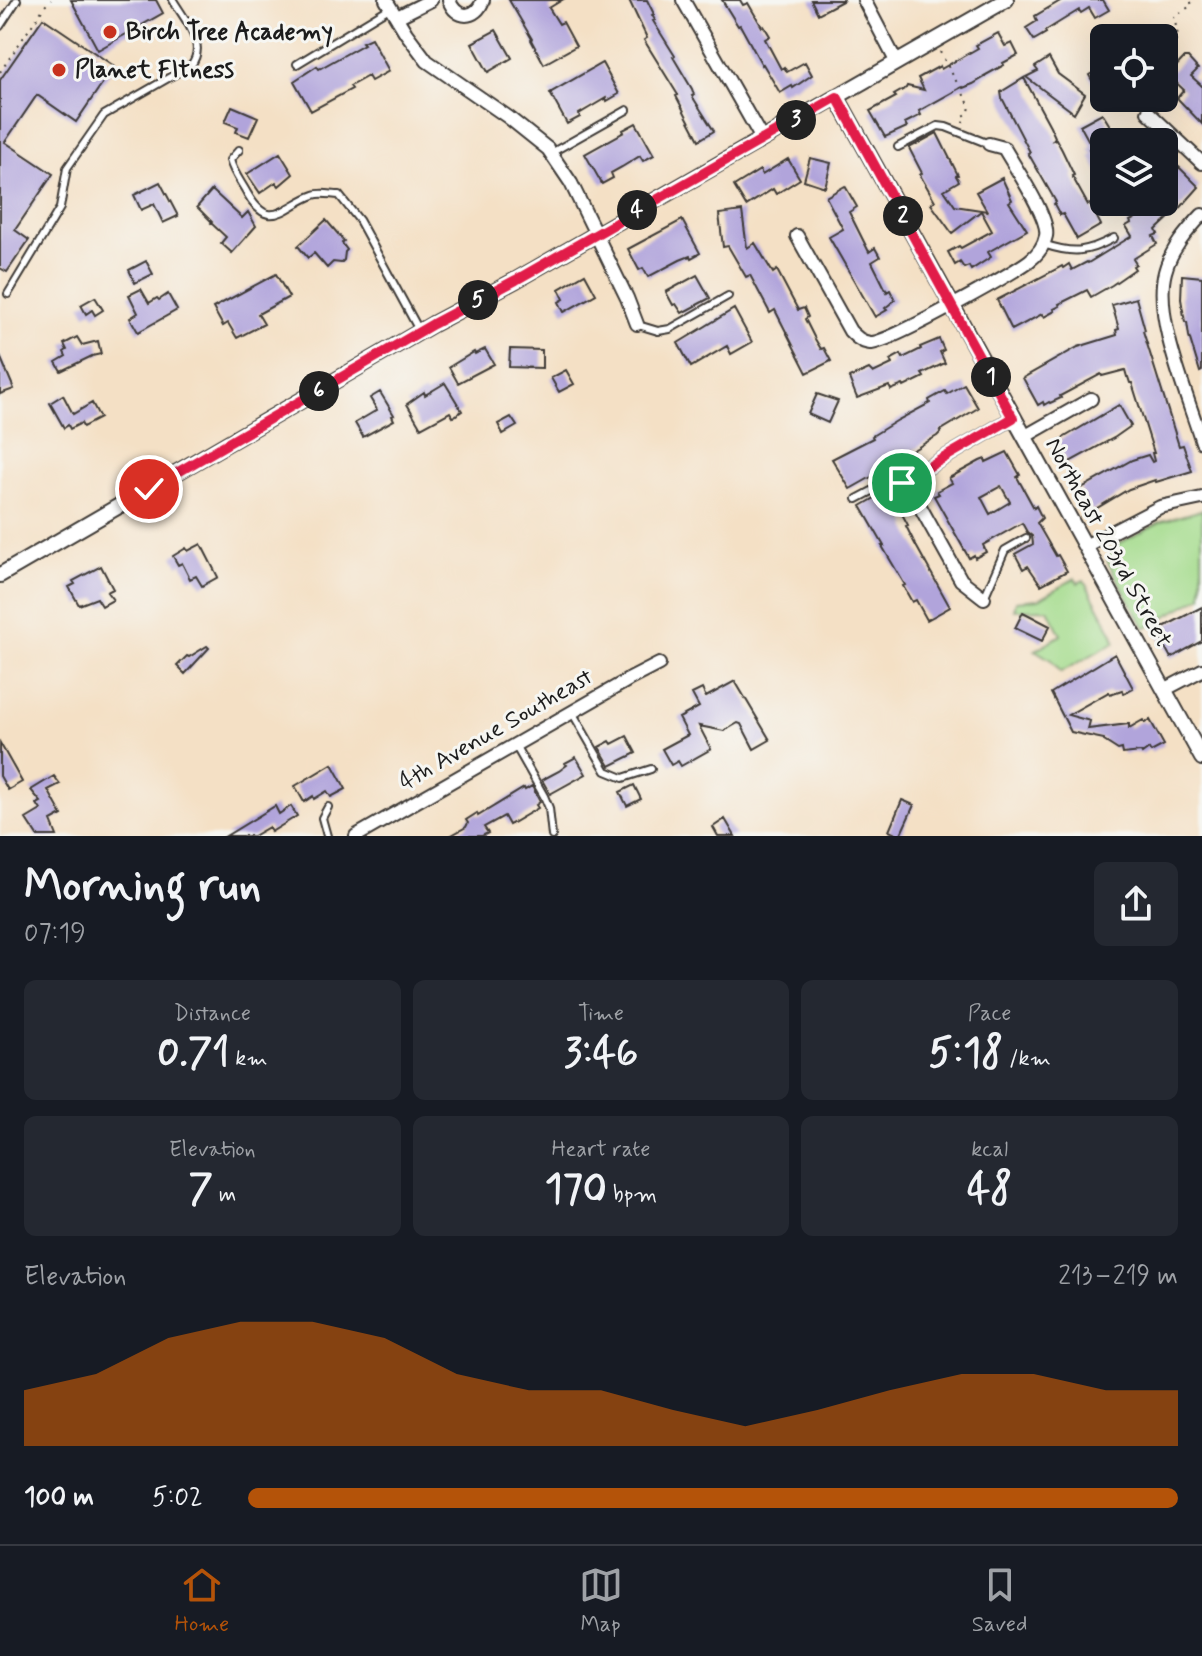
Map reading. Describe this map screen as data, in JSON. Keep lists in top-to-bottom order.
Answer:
{
  "streets": {
    "street": ["Northeast 203rd Street", "4th Avenue Southeast"]
  },
  "places": ["Birch Tree Academy", "Planet FItness"],
  "page": {
    "pins": [
      "3",
      "4",
      "2",
      "5",
      "1",
      "6"
    ],
    "heading": ["Morning run", "07:19"],
    "stats": [
      ["Distance", "0.71 km"],
      ["Time", "3:46"],
      ["Pace", "5:18 /km"],
      ["Elevation", "7 m"],
      ["Heart rate", "170 bpm"],
      ["kcal", "48"]
    ],
    "chart": ["Elevation", "213–219 m"],
    "list": [
      {
        "name": "100 m",
        "note": "5:02"
      }
    ],
    "tabs": ["Home", "Map", "Saved"]
  }
}
